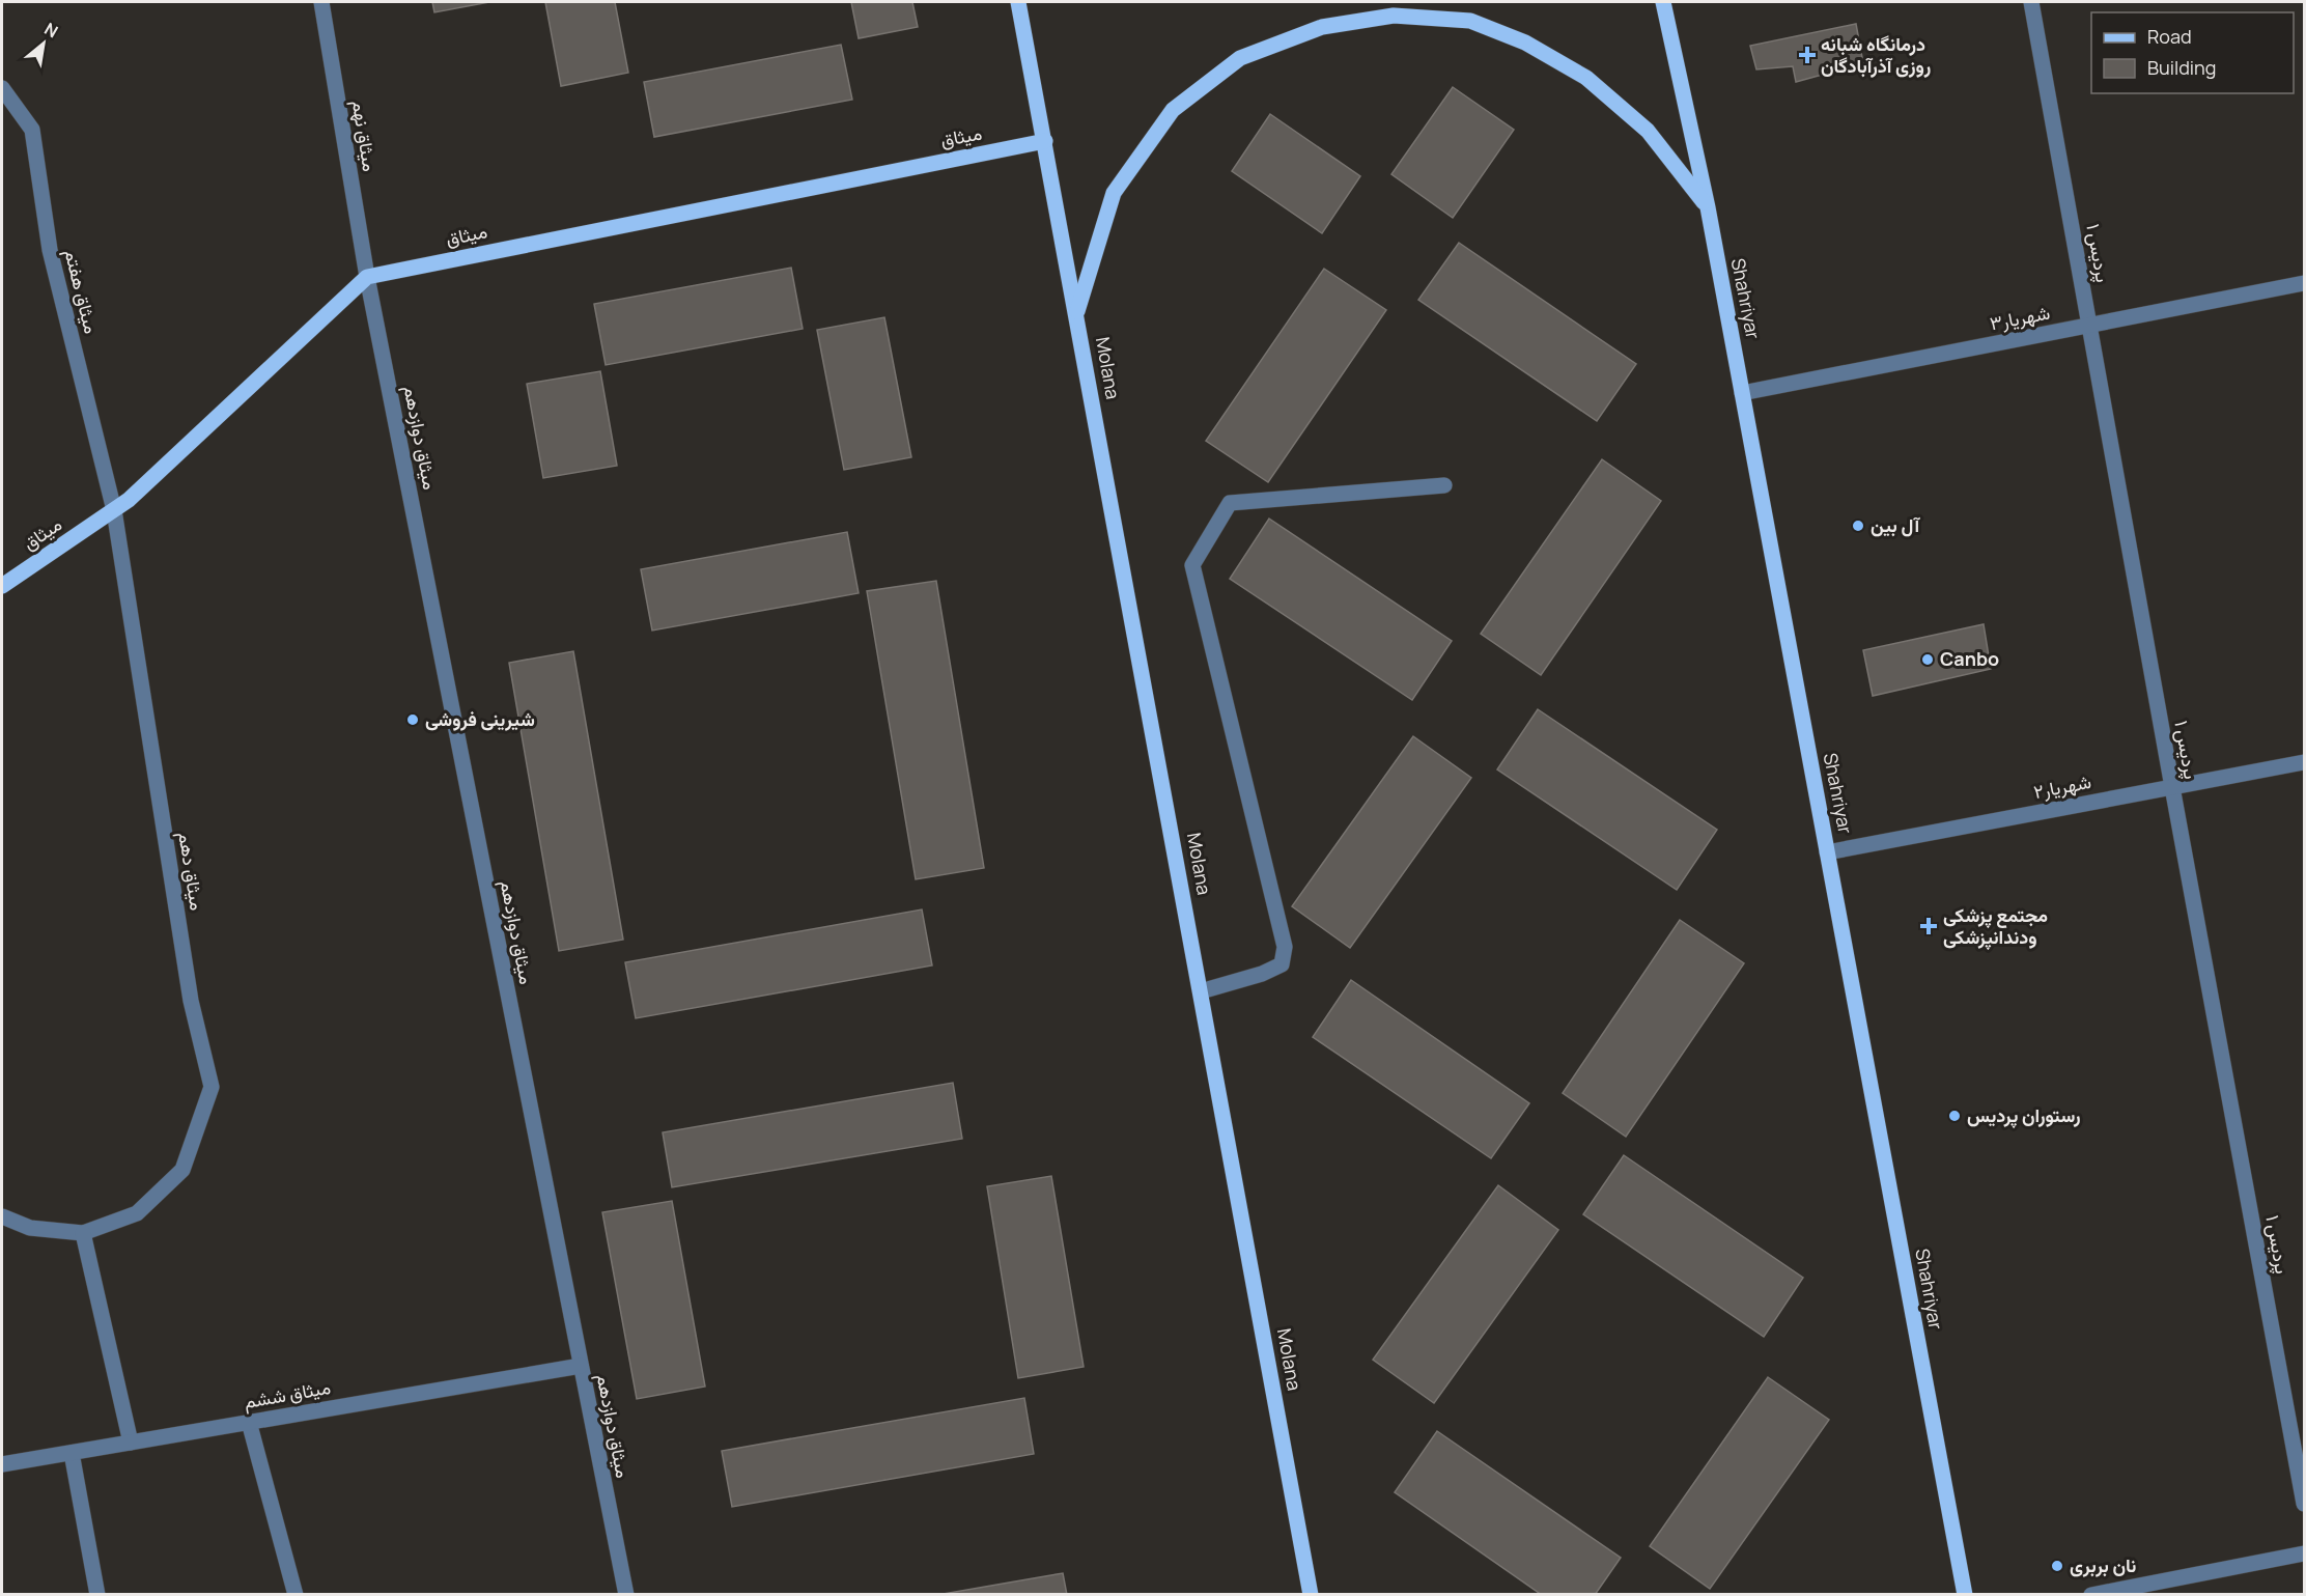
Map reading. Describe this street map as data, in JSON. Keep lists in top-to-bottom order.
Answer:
{
  "streets": {
    "main road": ["میثاق", "Shahriyar", "Molana"],
    "street": [
      "میثاق نهم",
      "پردیس ۱",
      "میثاق هفتم",
      "شهریار۳",
      "میثاق دوازدهم",
      "شهریار۲",
      "میثاق دهم",
      "میثاق ششم"
    ]
  },
  "crossings": [
    ["میثاق نهم", "میثاق"],
    ["میثاق نهم", "میثاق دوازدهم"],
    ["میثاق", "میثاق هفتم"],
    ["میثاق", "Molana"],
    ["میثاق", "میثاق دوازدهم"],
    ["میثاق", "میثاق دهم"],
    ["پردیس ۱", "شهریار۳"],
    ["پردیس ۱", "شهریار۲"],
    ["میثاق هفتم", "میثاق دهم"],
    ["Shahriyar", "شهریار۳"],
    ["Shahriyar", "شهریار۲"],
    ["میثاق دوازدهم", "میثاق ششم"]
  ],
  "places": {
    "health": ["درمانگاه شبانه روزی آذرآبادگان", "مجتمع پزشکی ودندانپزشکی"],
    "other": [
      "آل بین",
      "Canbo",
      "شیرینی فروشی",
      "رستوران پردیس",
      "نان بربری"
    ]
  },
  "legend": ["Road", "Building"],
  "north": "top right"
}
